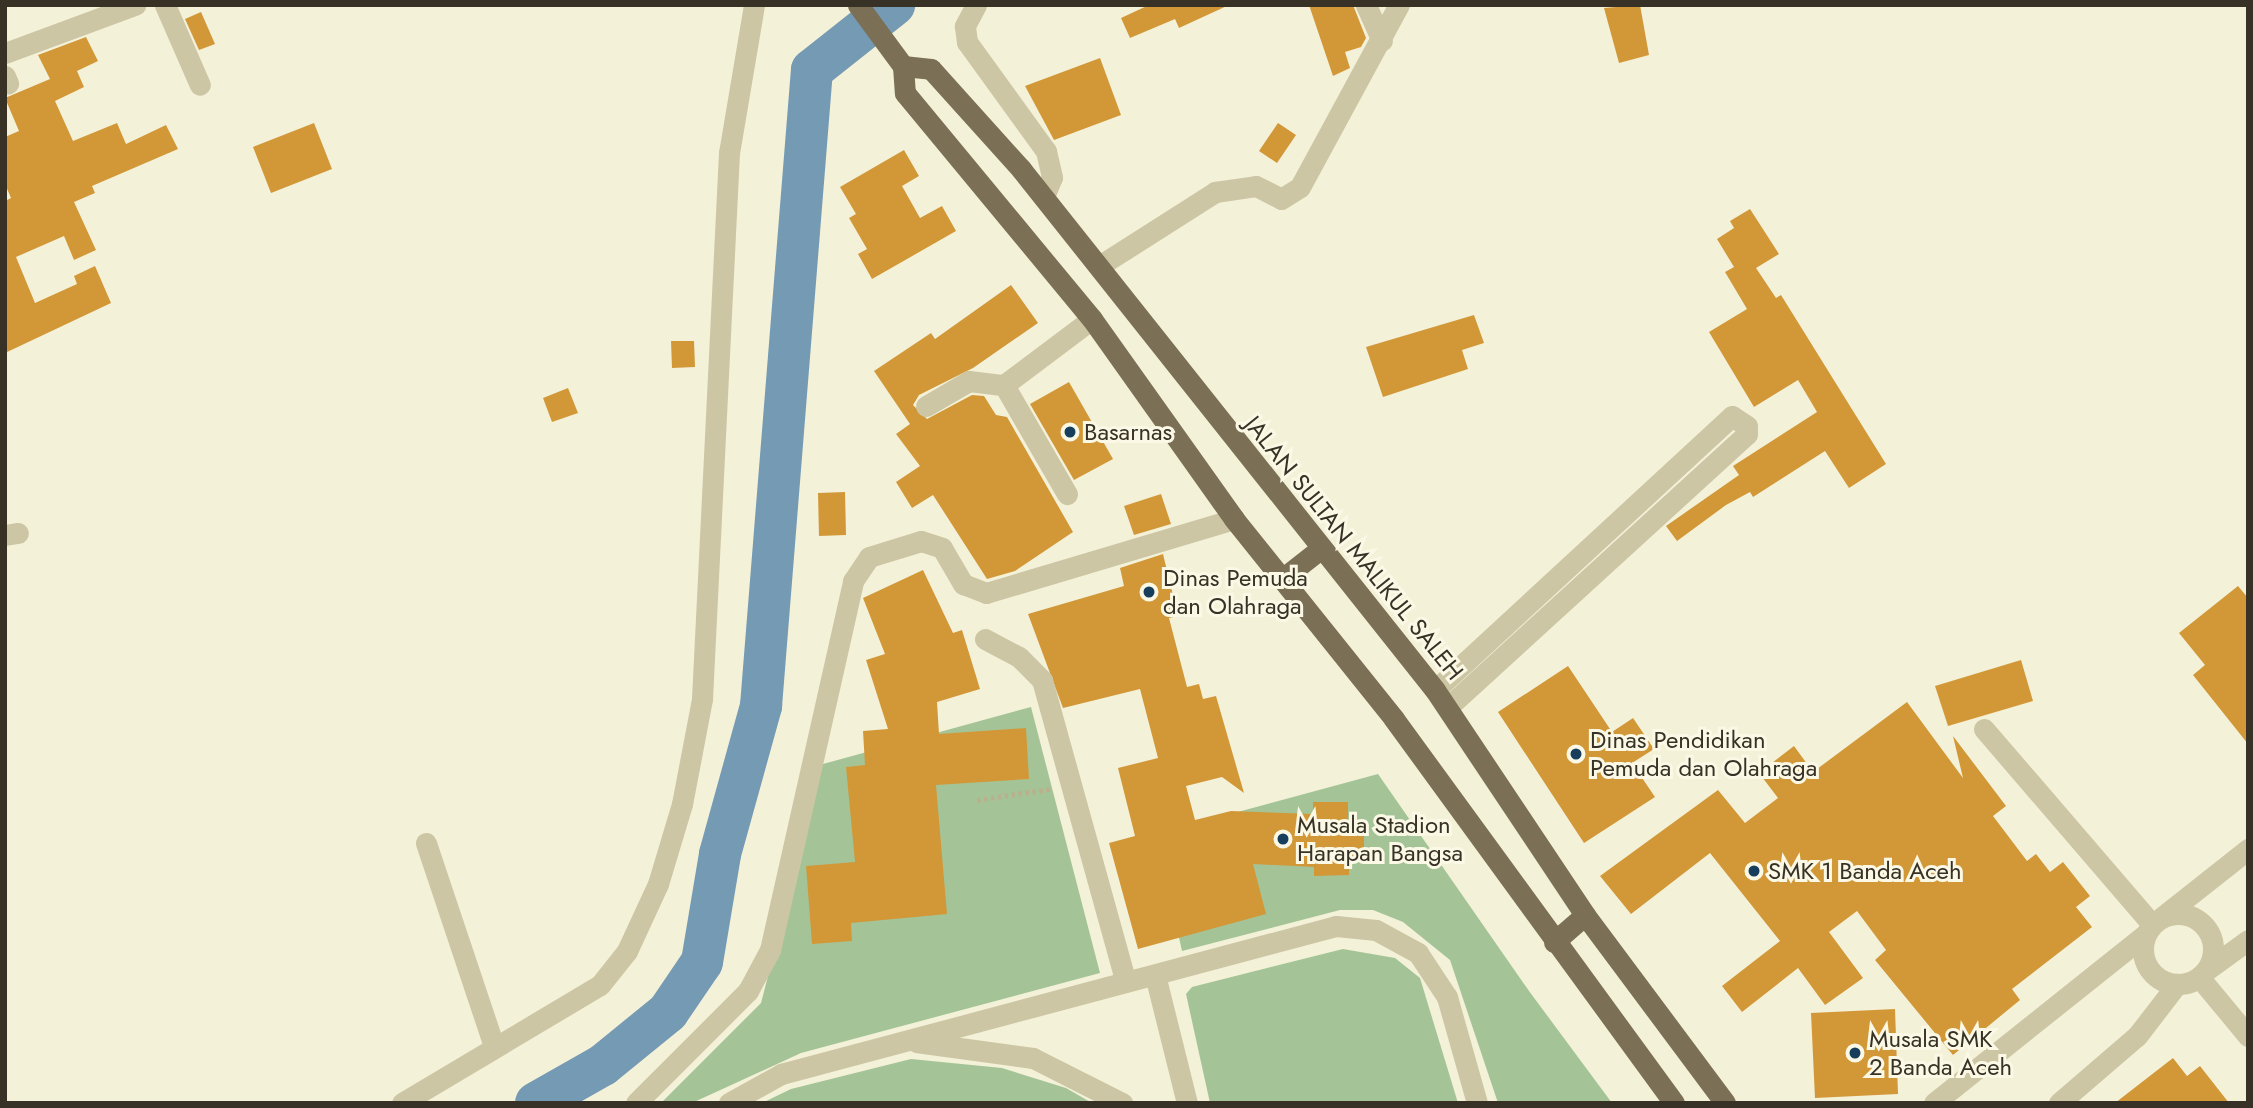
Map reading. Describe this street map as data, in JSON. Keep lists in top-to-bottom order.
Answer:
{
  "streets": {
    "main road": ["JALAN SULTAN MALIKUL SALEH"]
  },
  "places": [
    "Basarnas",
    "Dinas Pemuda dan Olahraga",
    "Dinas Pendidikan Pemuda dan Olahraga",
    "Musala Stadion Harapan Bangsa",
    "SMK 1 Banda Aceh",
    "Musala SMK 2 Banda Aceh"
  ]
}
